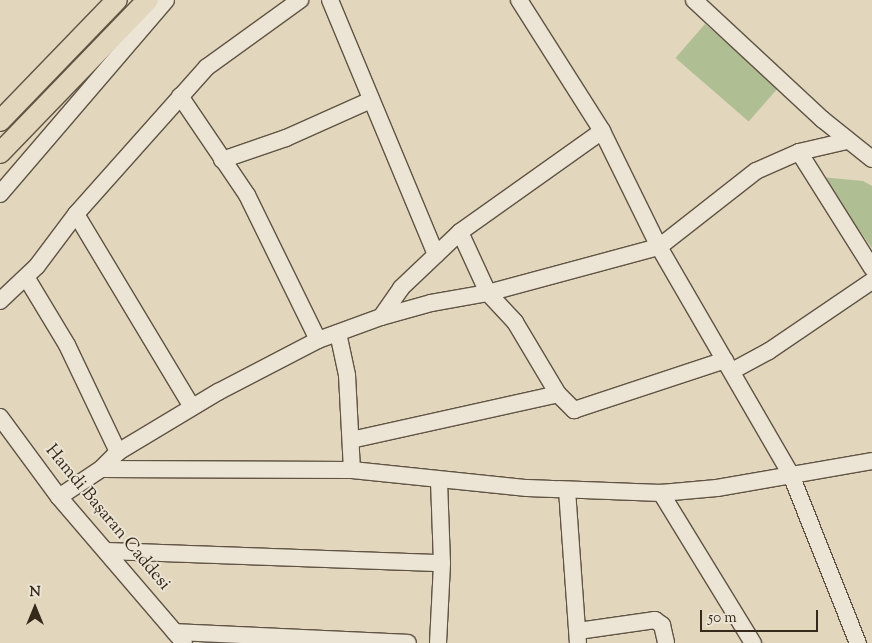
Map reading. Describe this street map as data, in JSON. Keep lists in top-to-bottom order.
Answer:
{
  "streets": {
    "street": ["Hamdi Başaran Caddesi"]
  },
  "scale_bar": "50 m",
  "north": "top"
}
